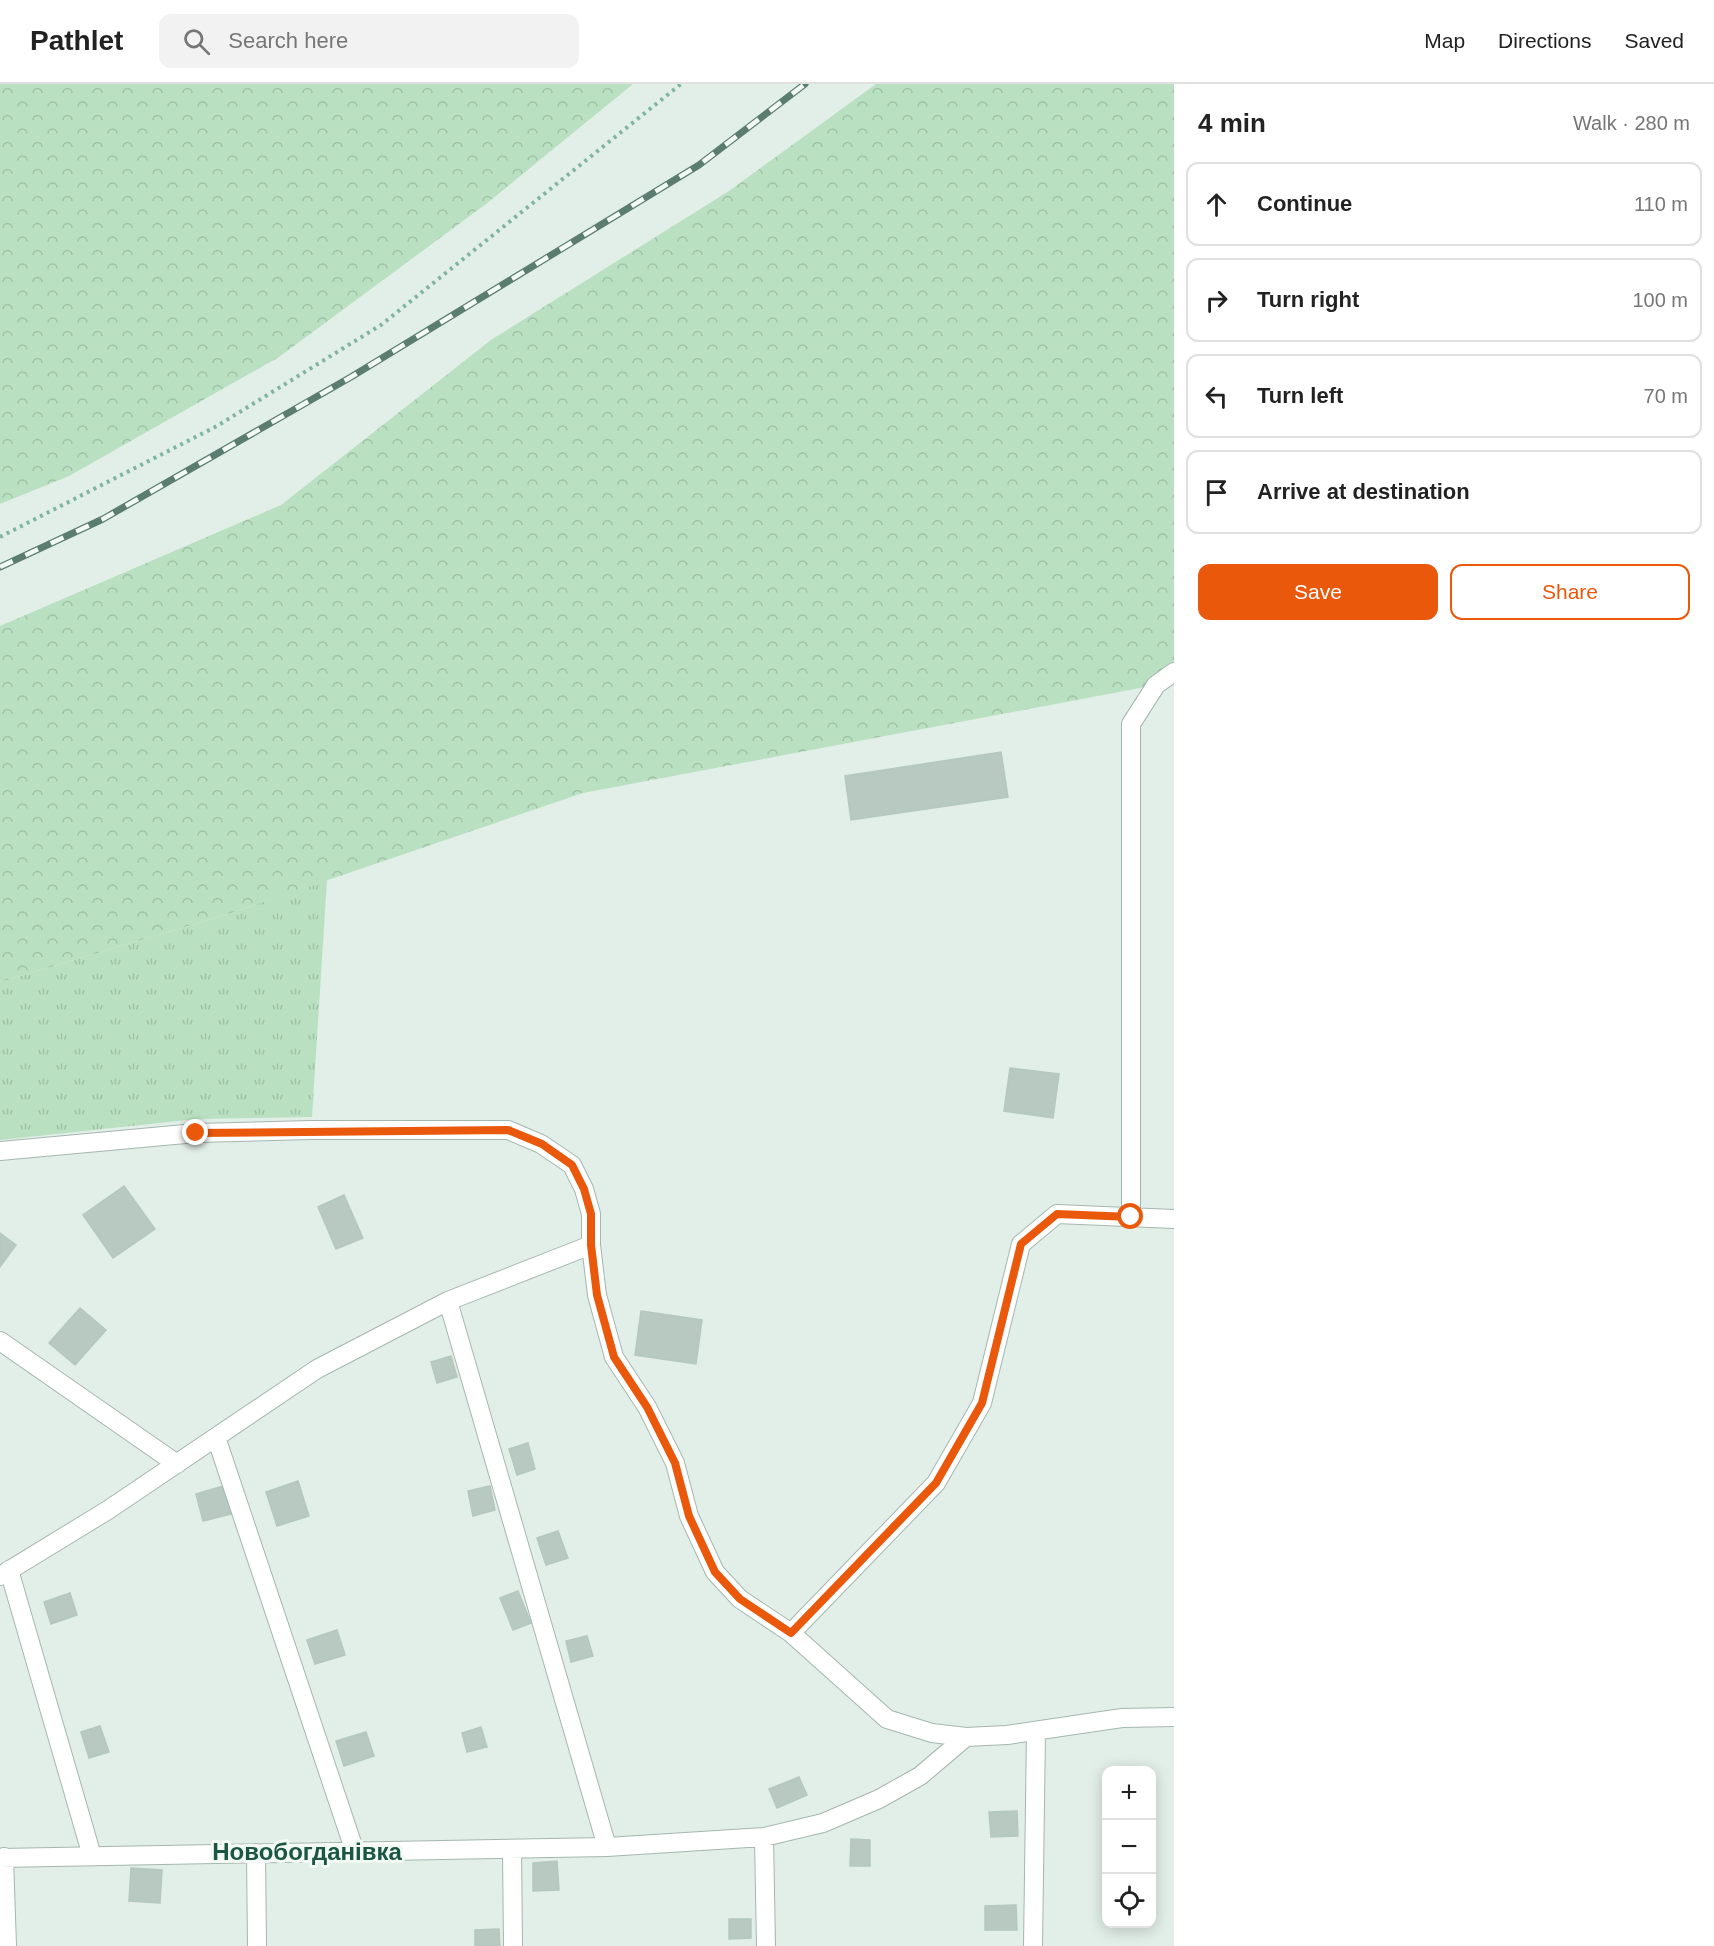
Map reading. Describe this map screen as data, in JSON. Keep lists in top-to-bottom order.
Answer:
{
  "districts": ["Новобогданівка"],
  "page": {
    "header": "Pathlet",
    "search": "Search here",
    "nav": ["Map", "Directions", "Saved"],
    "heading": ["4 min", "Walk · 280 m"],
    "list": [
      ["Continue", "110 m"],
      ["Turn right", "100 m"],
      ["Turn left", "70 m"],
      "Arrive at destination"
    ],
    "buttons": ["Save", "Share"],
    "map_buttons": ["+", "−"]
  }
}
